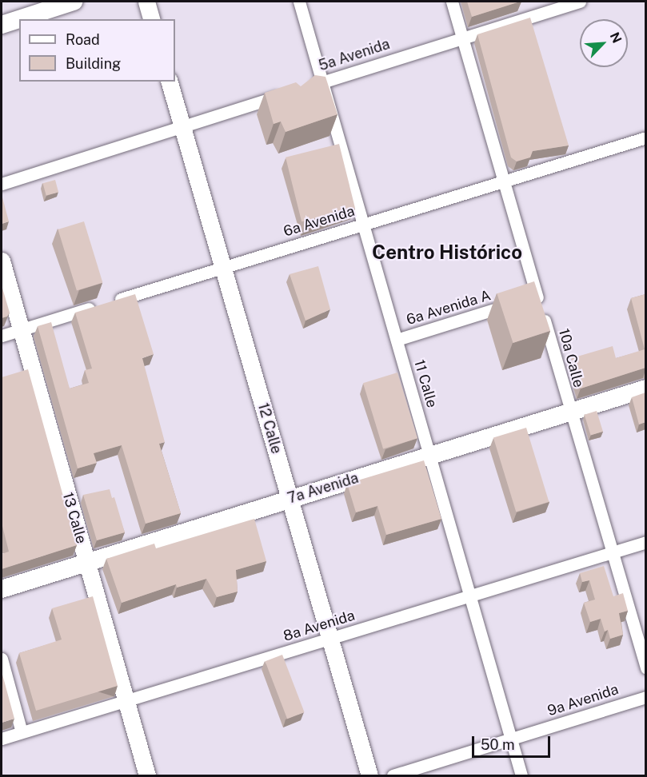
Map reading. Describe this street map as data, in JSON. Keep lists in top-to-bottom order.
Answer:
{
  "streets": {
    "main road": ["7a Avenida"],
    "street": [
      "5a Avenida",
      "6a Avenida",
      "6a Avenida A",
      "10a Calle",
      "11 Calle",
      "12 Calle",
      "13 Calle",
      "8a Avenida",
      "9a Avenida"
    ]
  },
  "crossings": [
    ["5a Avenida", "10a Calle"],
    ["5a Avenida", "11 Calle"],
    ["6a Avenida", "10a Calle"],
    ["6a Avenida", "11 Calle"],
    ["6a Avenida", "12 Calle"],
    ["6a Avenida", "13 Calle"],
    ["6a Avenida A", "10a Calle"],
    ["6a Avenida A", "11 Calle"],
    ["10a Calle", "7a Avenida"],
    ["10a Calle", "8a Avenida"],
    ["11 Calle", "7a Avenida"],
    ["11 Calle", "8a Avenida"],
    ["11 Calle", "9a Avenida"],
    ["12 Calle", "7a Avenida"],
    ["12 Calle", "8a Avenida"],
    ["7a Avenida", "13 Calle"],
    ["13 Calle", "8a Avenida"]
  ],
  "districts": ["Centro Histórico"],
  "legend": ["Road", "Building"],
  "scale_bar": "50 m",
  "north": "top right"
}
